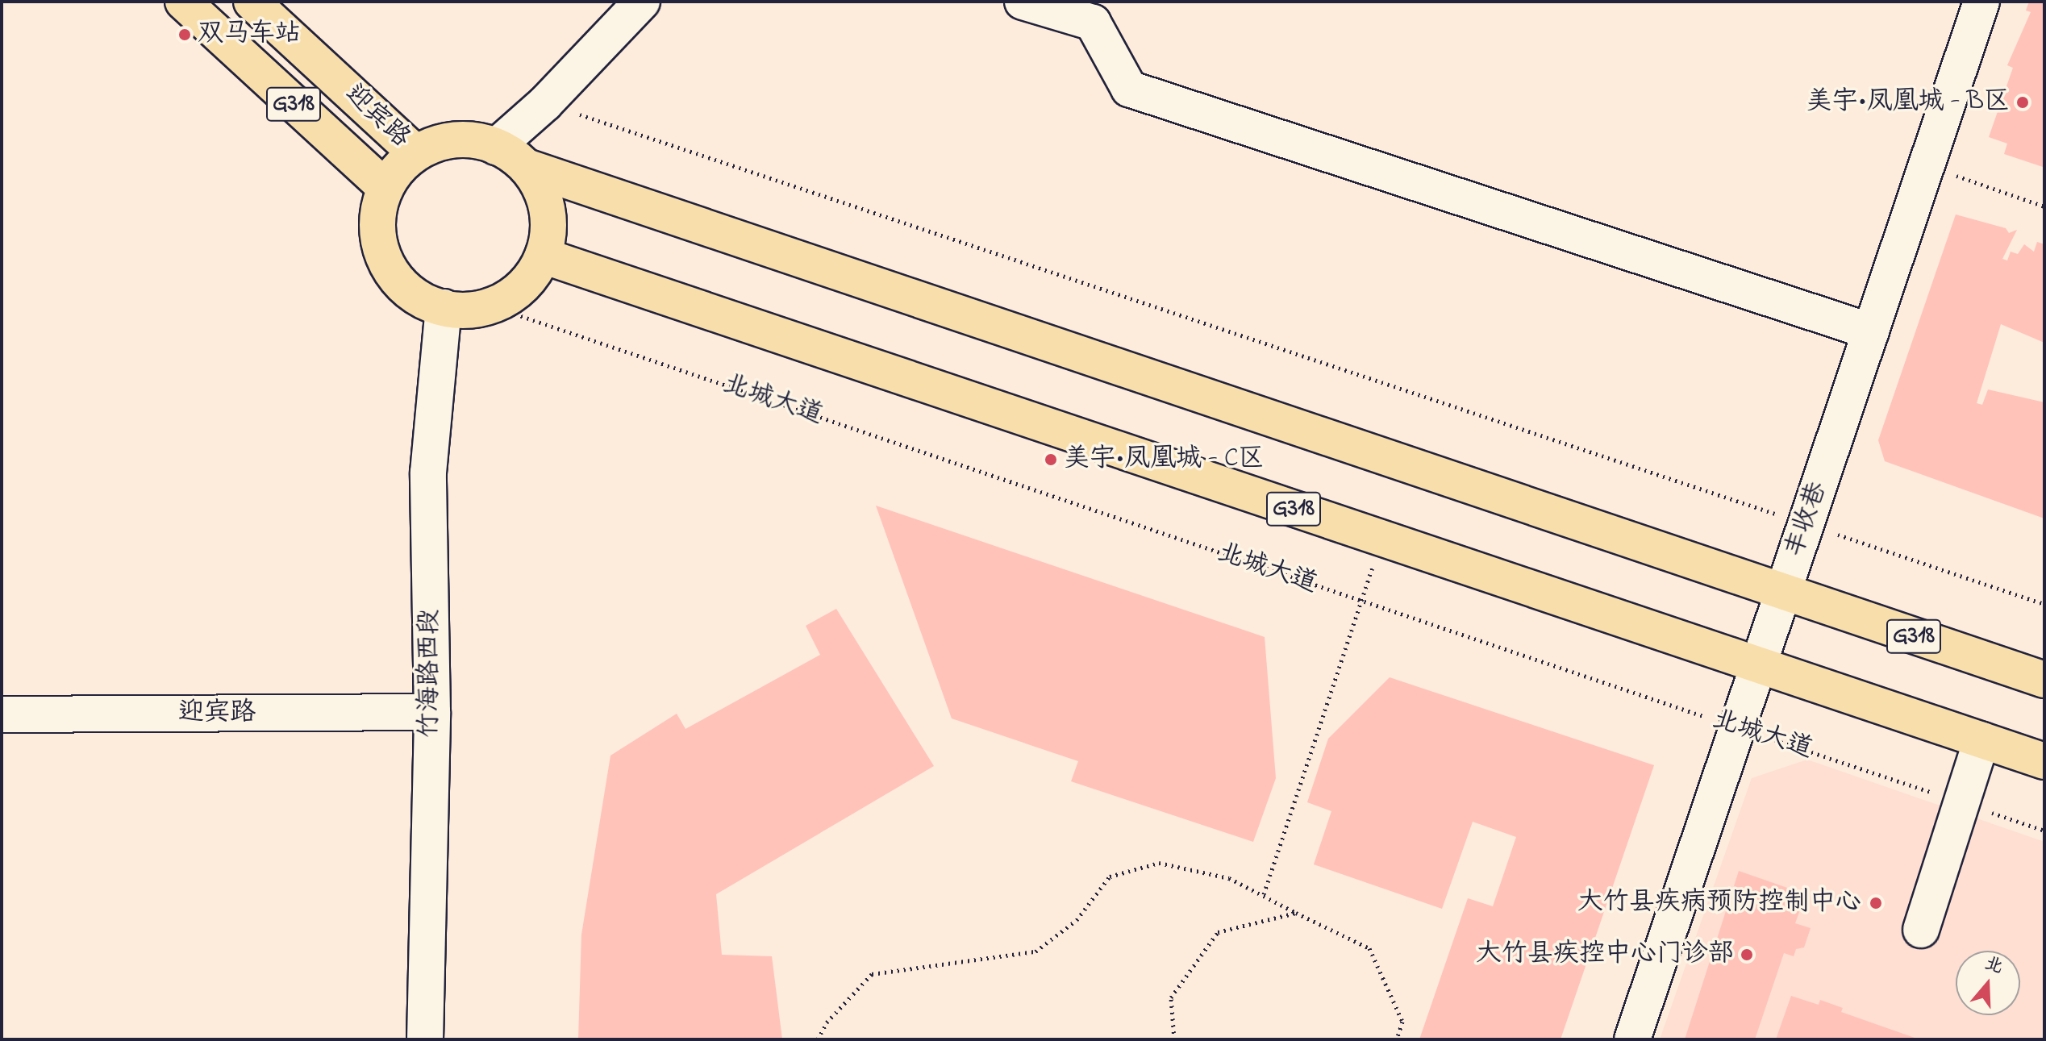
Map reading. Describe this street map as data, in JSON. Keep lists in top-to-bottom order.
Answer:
{
  "streets": {
    "highway": ["G318", "迎宾路"],
    "street": ["丰收巷", "竹海路西段"],
    "path": ["北城大道"]
  },
  "crossings": [
    ["G318", "迎宾路"],
    ["G318", "北城大道"],
    ["G318", "丰收巷"],
    ["G318", "竹海路西段"],
    ["迎宾路", "北城大道"],
    ["迎宾路", "竹海路西段"],
    ["北城大道", "丰收巷"],
    ["北城大道", "竹海路西段"]
  ],
  "places": [
    "双马车站",
    "美宇•凤凰城 - B区",
    "美宇•凤凰城 - C区",
    "大竹县疾病预防控制中心",
    "大竹县疾控中心门诊部"
  ],
  "north": "top"
}
